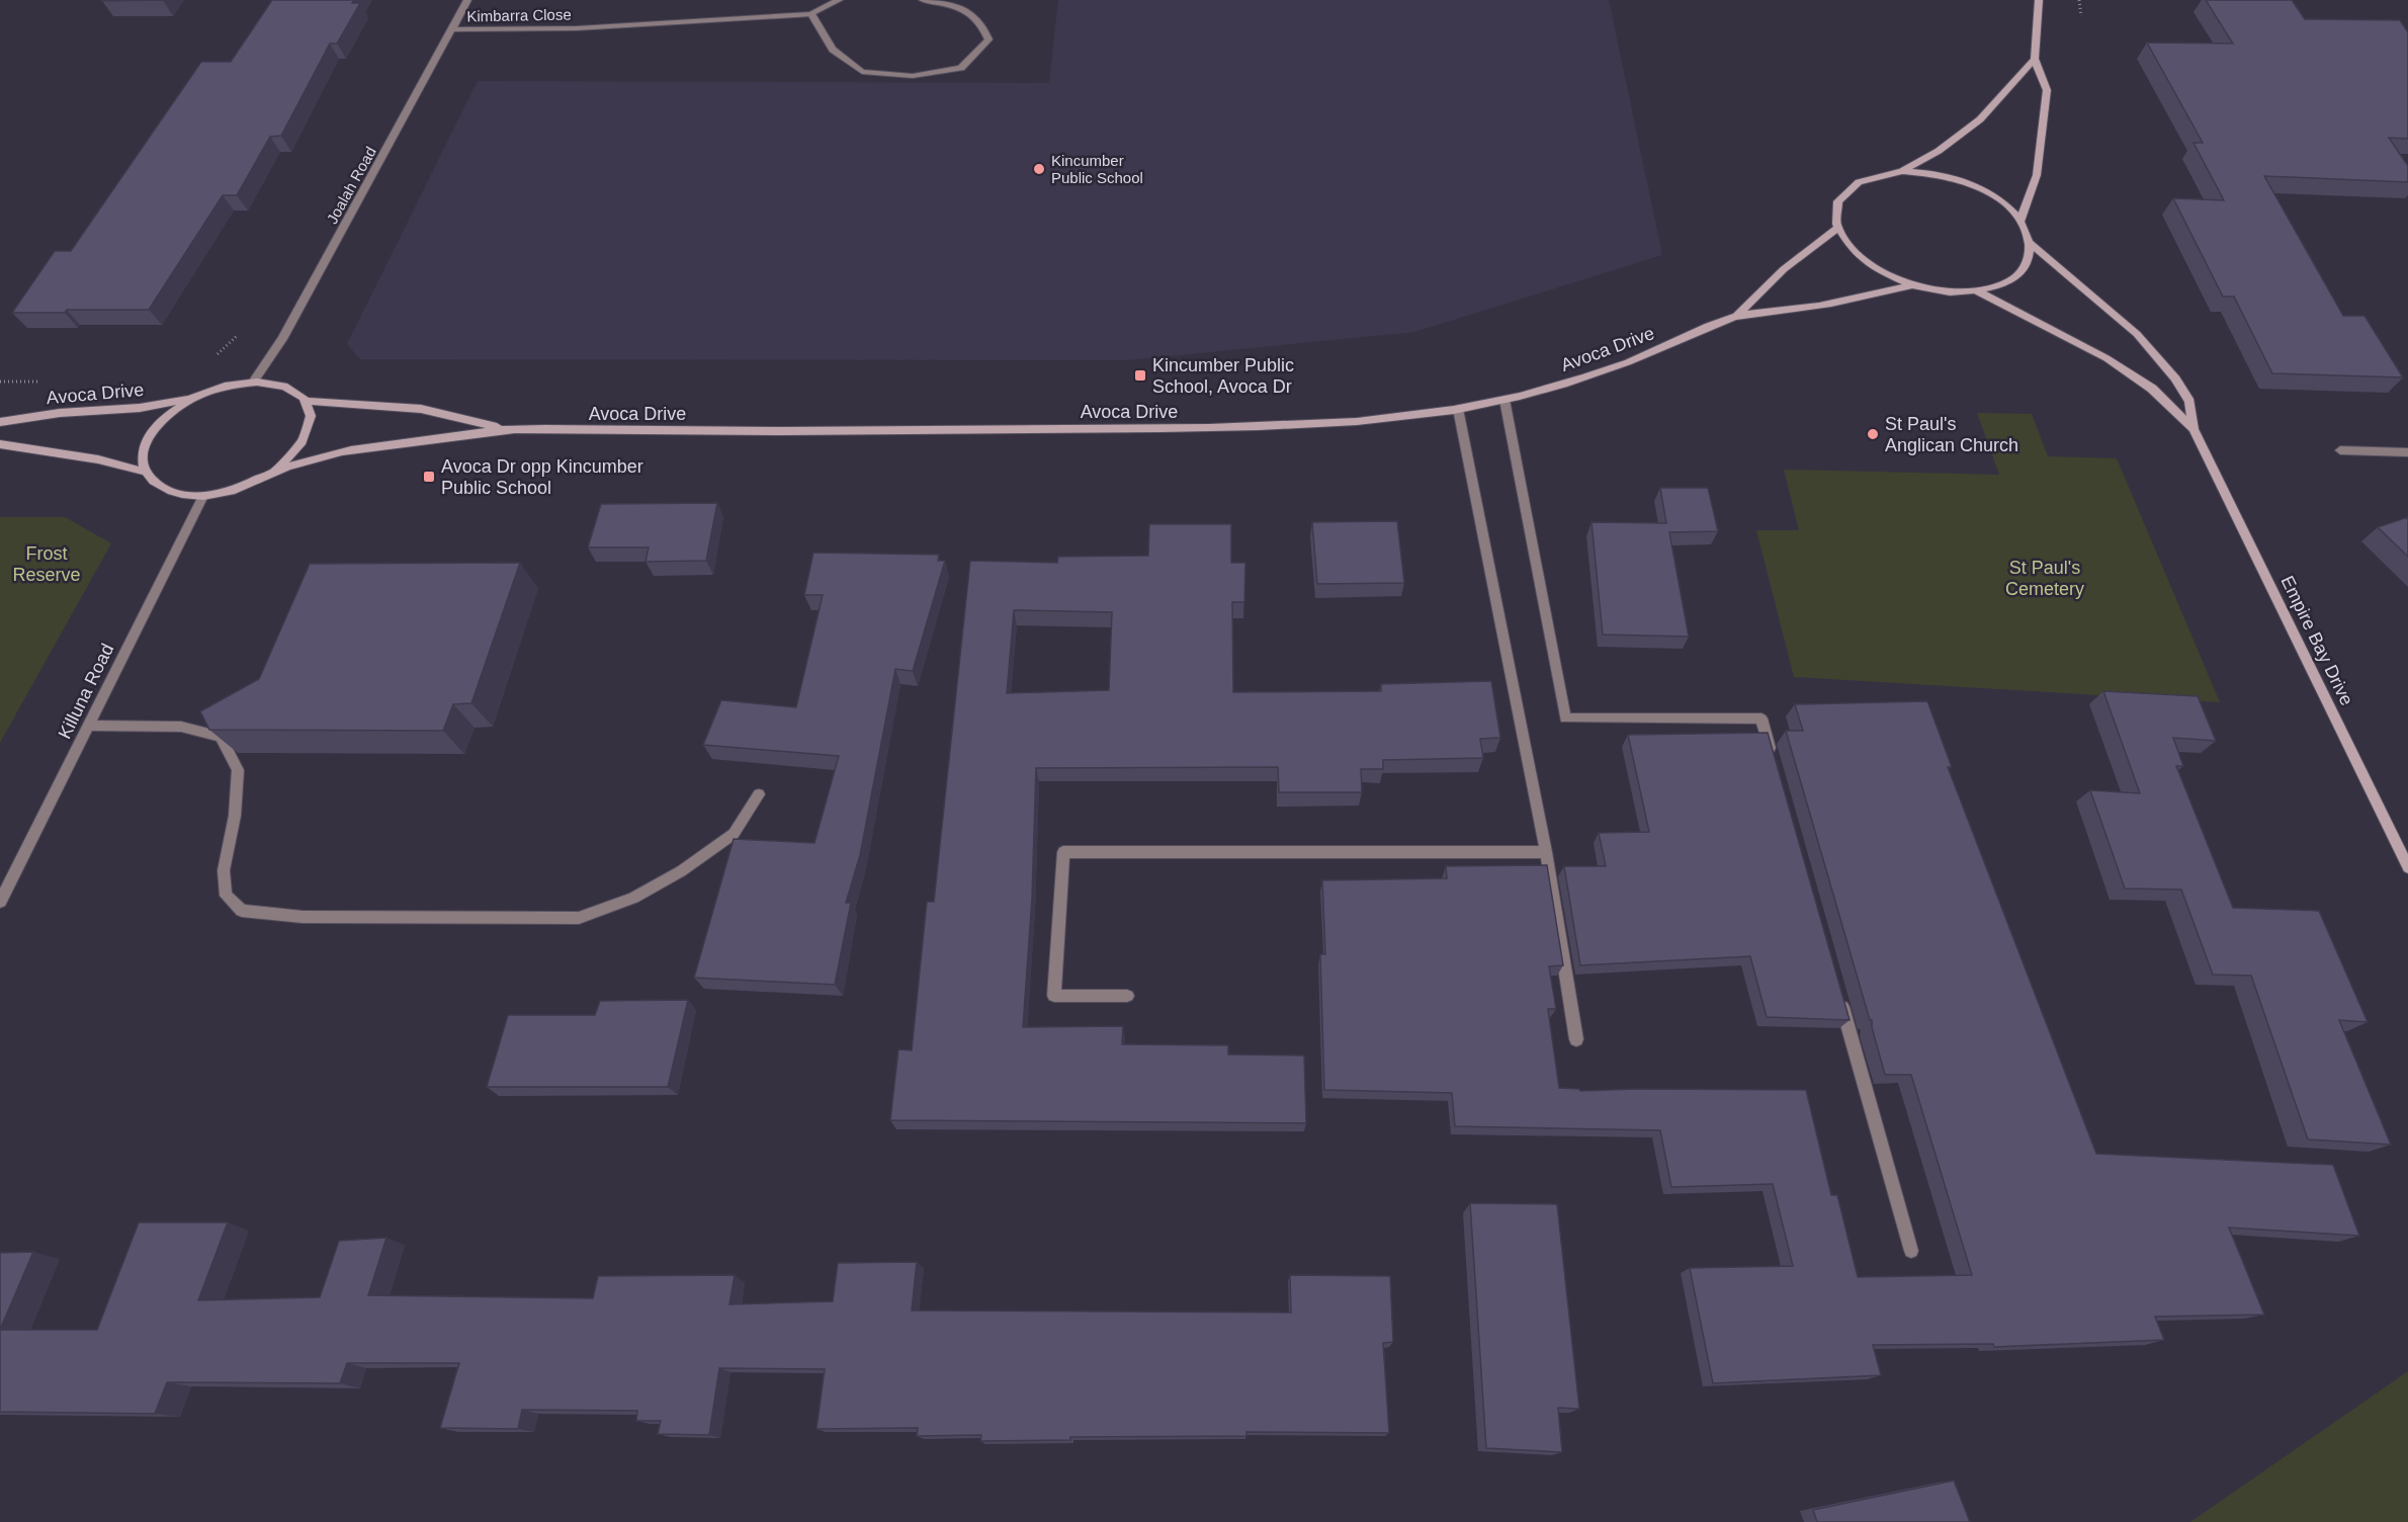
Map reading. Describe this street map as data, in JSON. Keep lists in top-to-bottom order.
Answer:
{
  "streets": {
    "main road": ["Avoca Drive", "Empire Bay Drive"],
    "street": ["Kimbarra Close", "Joalah Road", "Killuna Road"]
  },
  "crossings": [
    ["Kimbarra Close", "Joalah Road"],
    ["Joalah Road", "Avoca Drive"],
    ["Joalah Road", "Killuna Road"],
    ["Avoca Drive", "Empire Bay Drive"],
    ["Avoca Drive", "Killuna Road"]
  ],
  "parks": ["Frost Reserve", "St Paul's Cemetery"],
  "places": {
    "other": ["Kincumber Public School", "St Paul's Anglican Church"],
    "transit": ["Kincumber Public School, Avoca Dr", "Avoca Dr opp Kincumber Public School"]
  }
}
